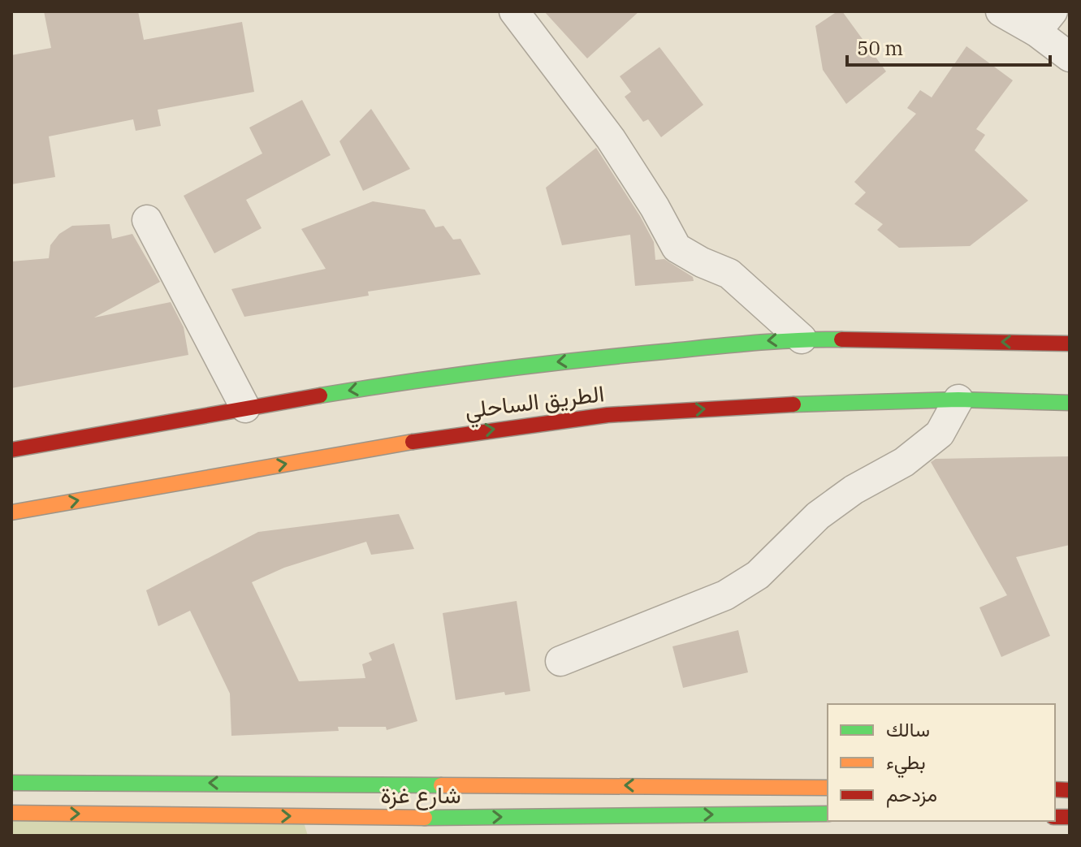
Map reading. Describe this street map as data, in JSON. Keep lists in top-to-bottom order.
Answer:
{
  "streets": {
    "main road": ["الطريق الساحلي", "شارع غزة"]
  },
  "legend": ["سالك", "بطيء", "مزدحم"],
  "scale_bar": "50 m"
}
